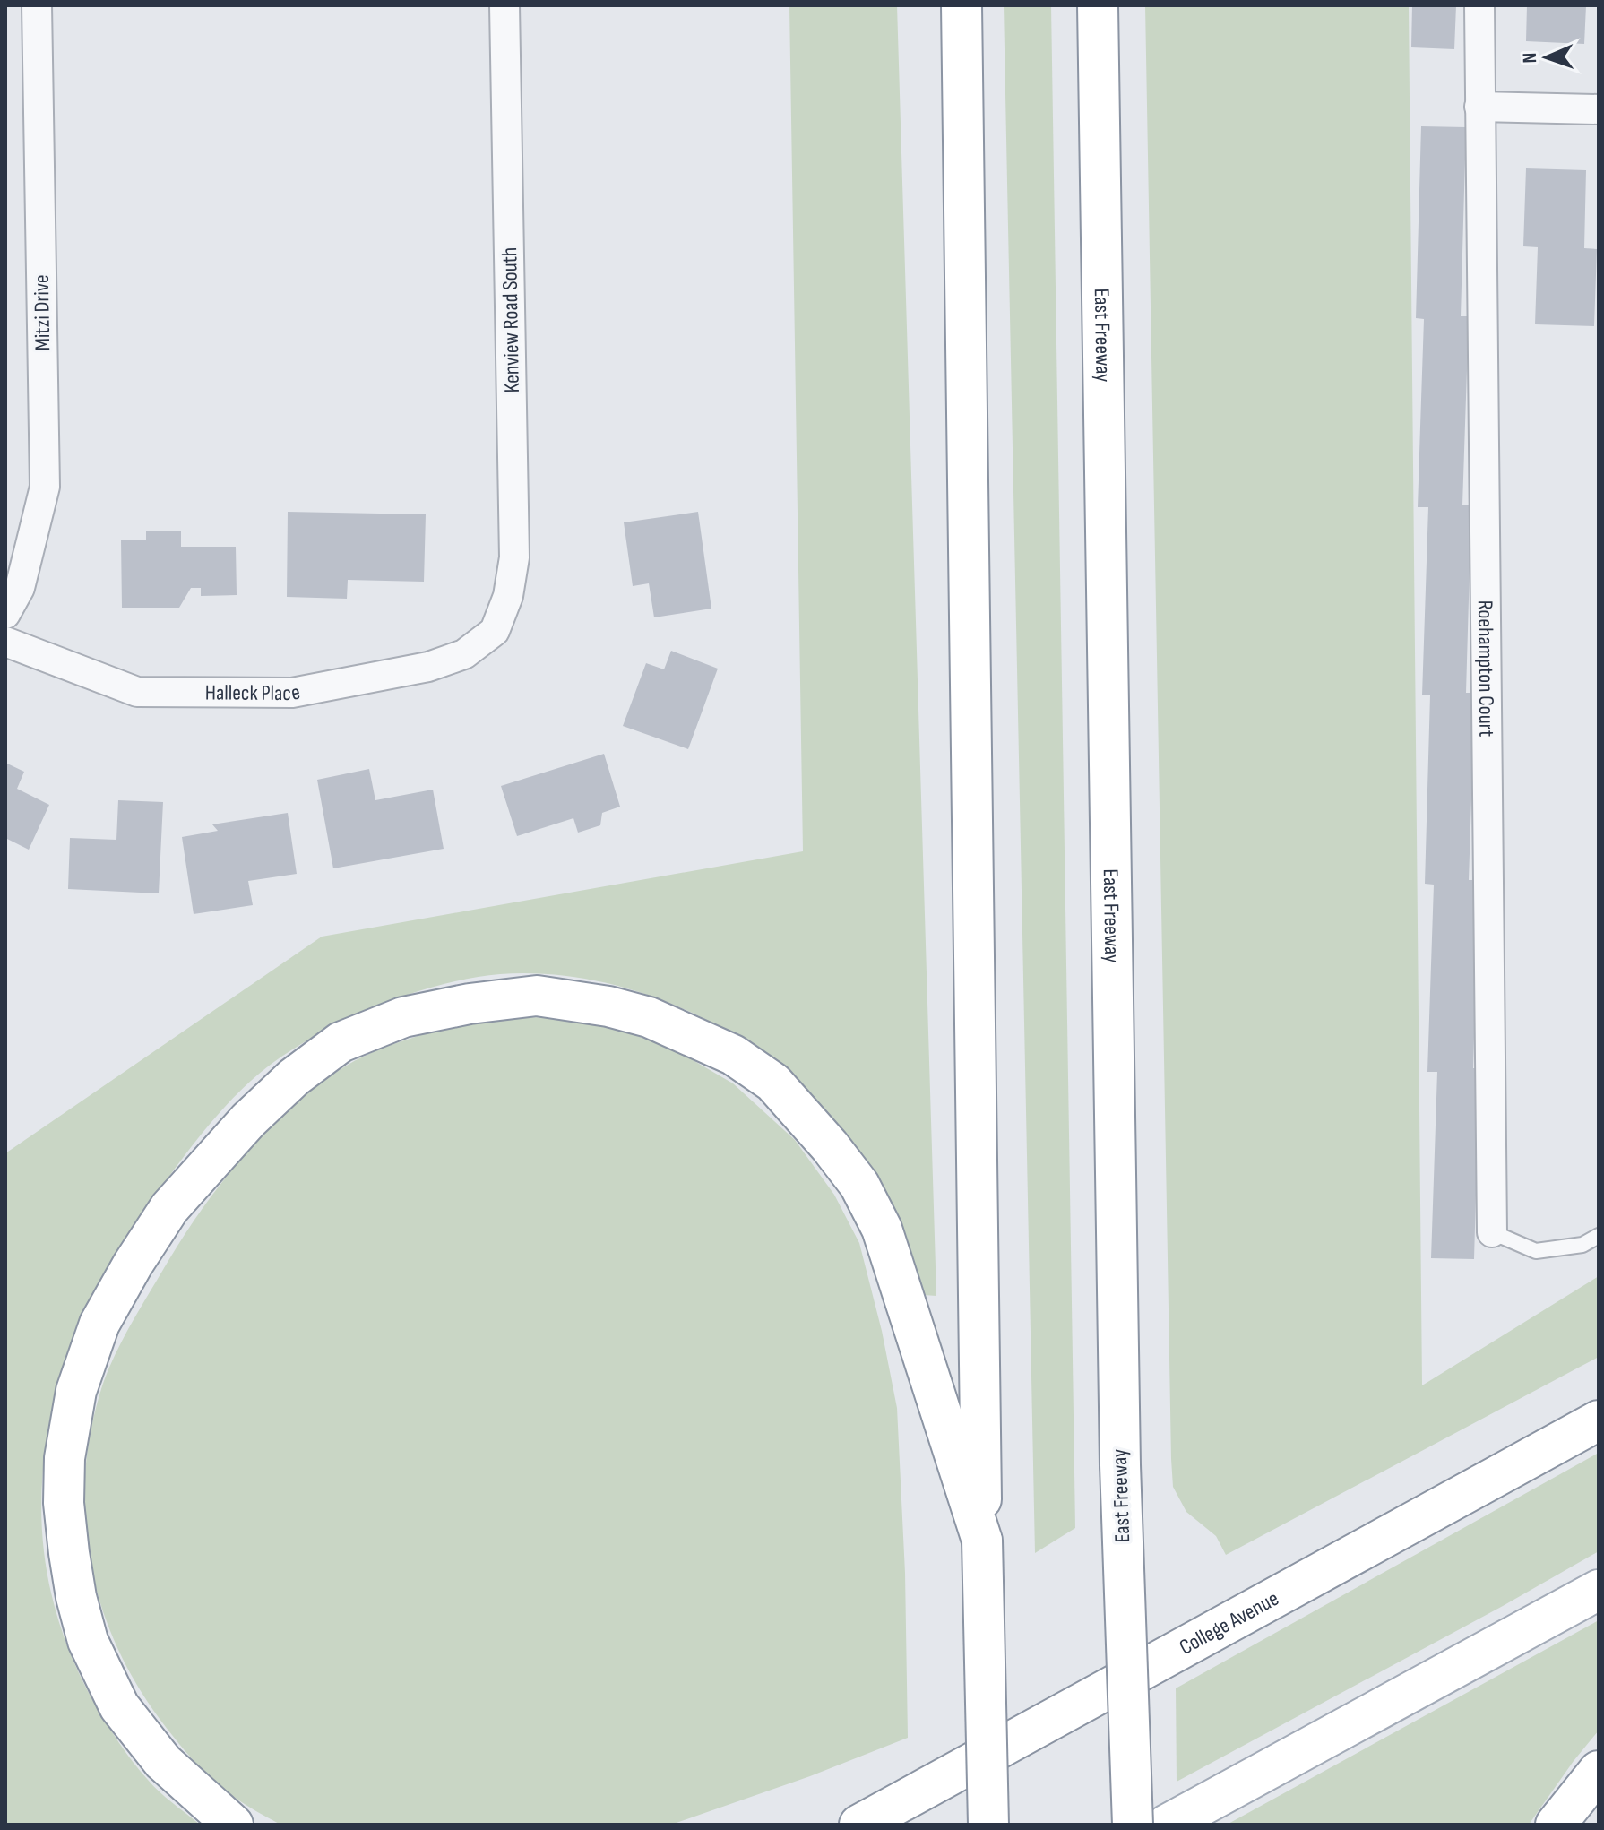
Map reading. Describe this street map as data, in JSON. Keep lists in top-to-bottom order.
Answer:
{
  "streets": {
    "main road": ["East Freeway", "College Avenue"],
    "street": [
      "Mitzi Drive",
      "Kenview Road South",
      "Roehampton Court",
      "Halleck Place"
    ]
  },
  "crossings": [
    ["Kenview Road South", "Halleck Place"]
  ],
  "north": "left"
}
